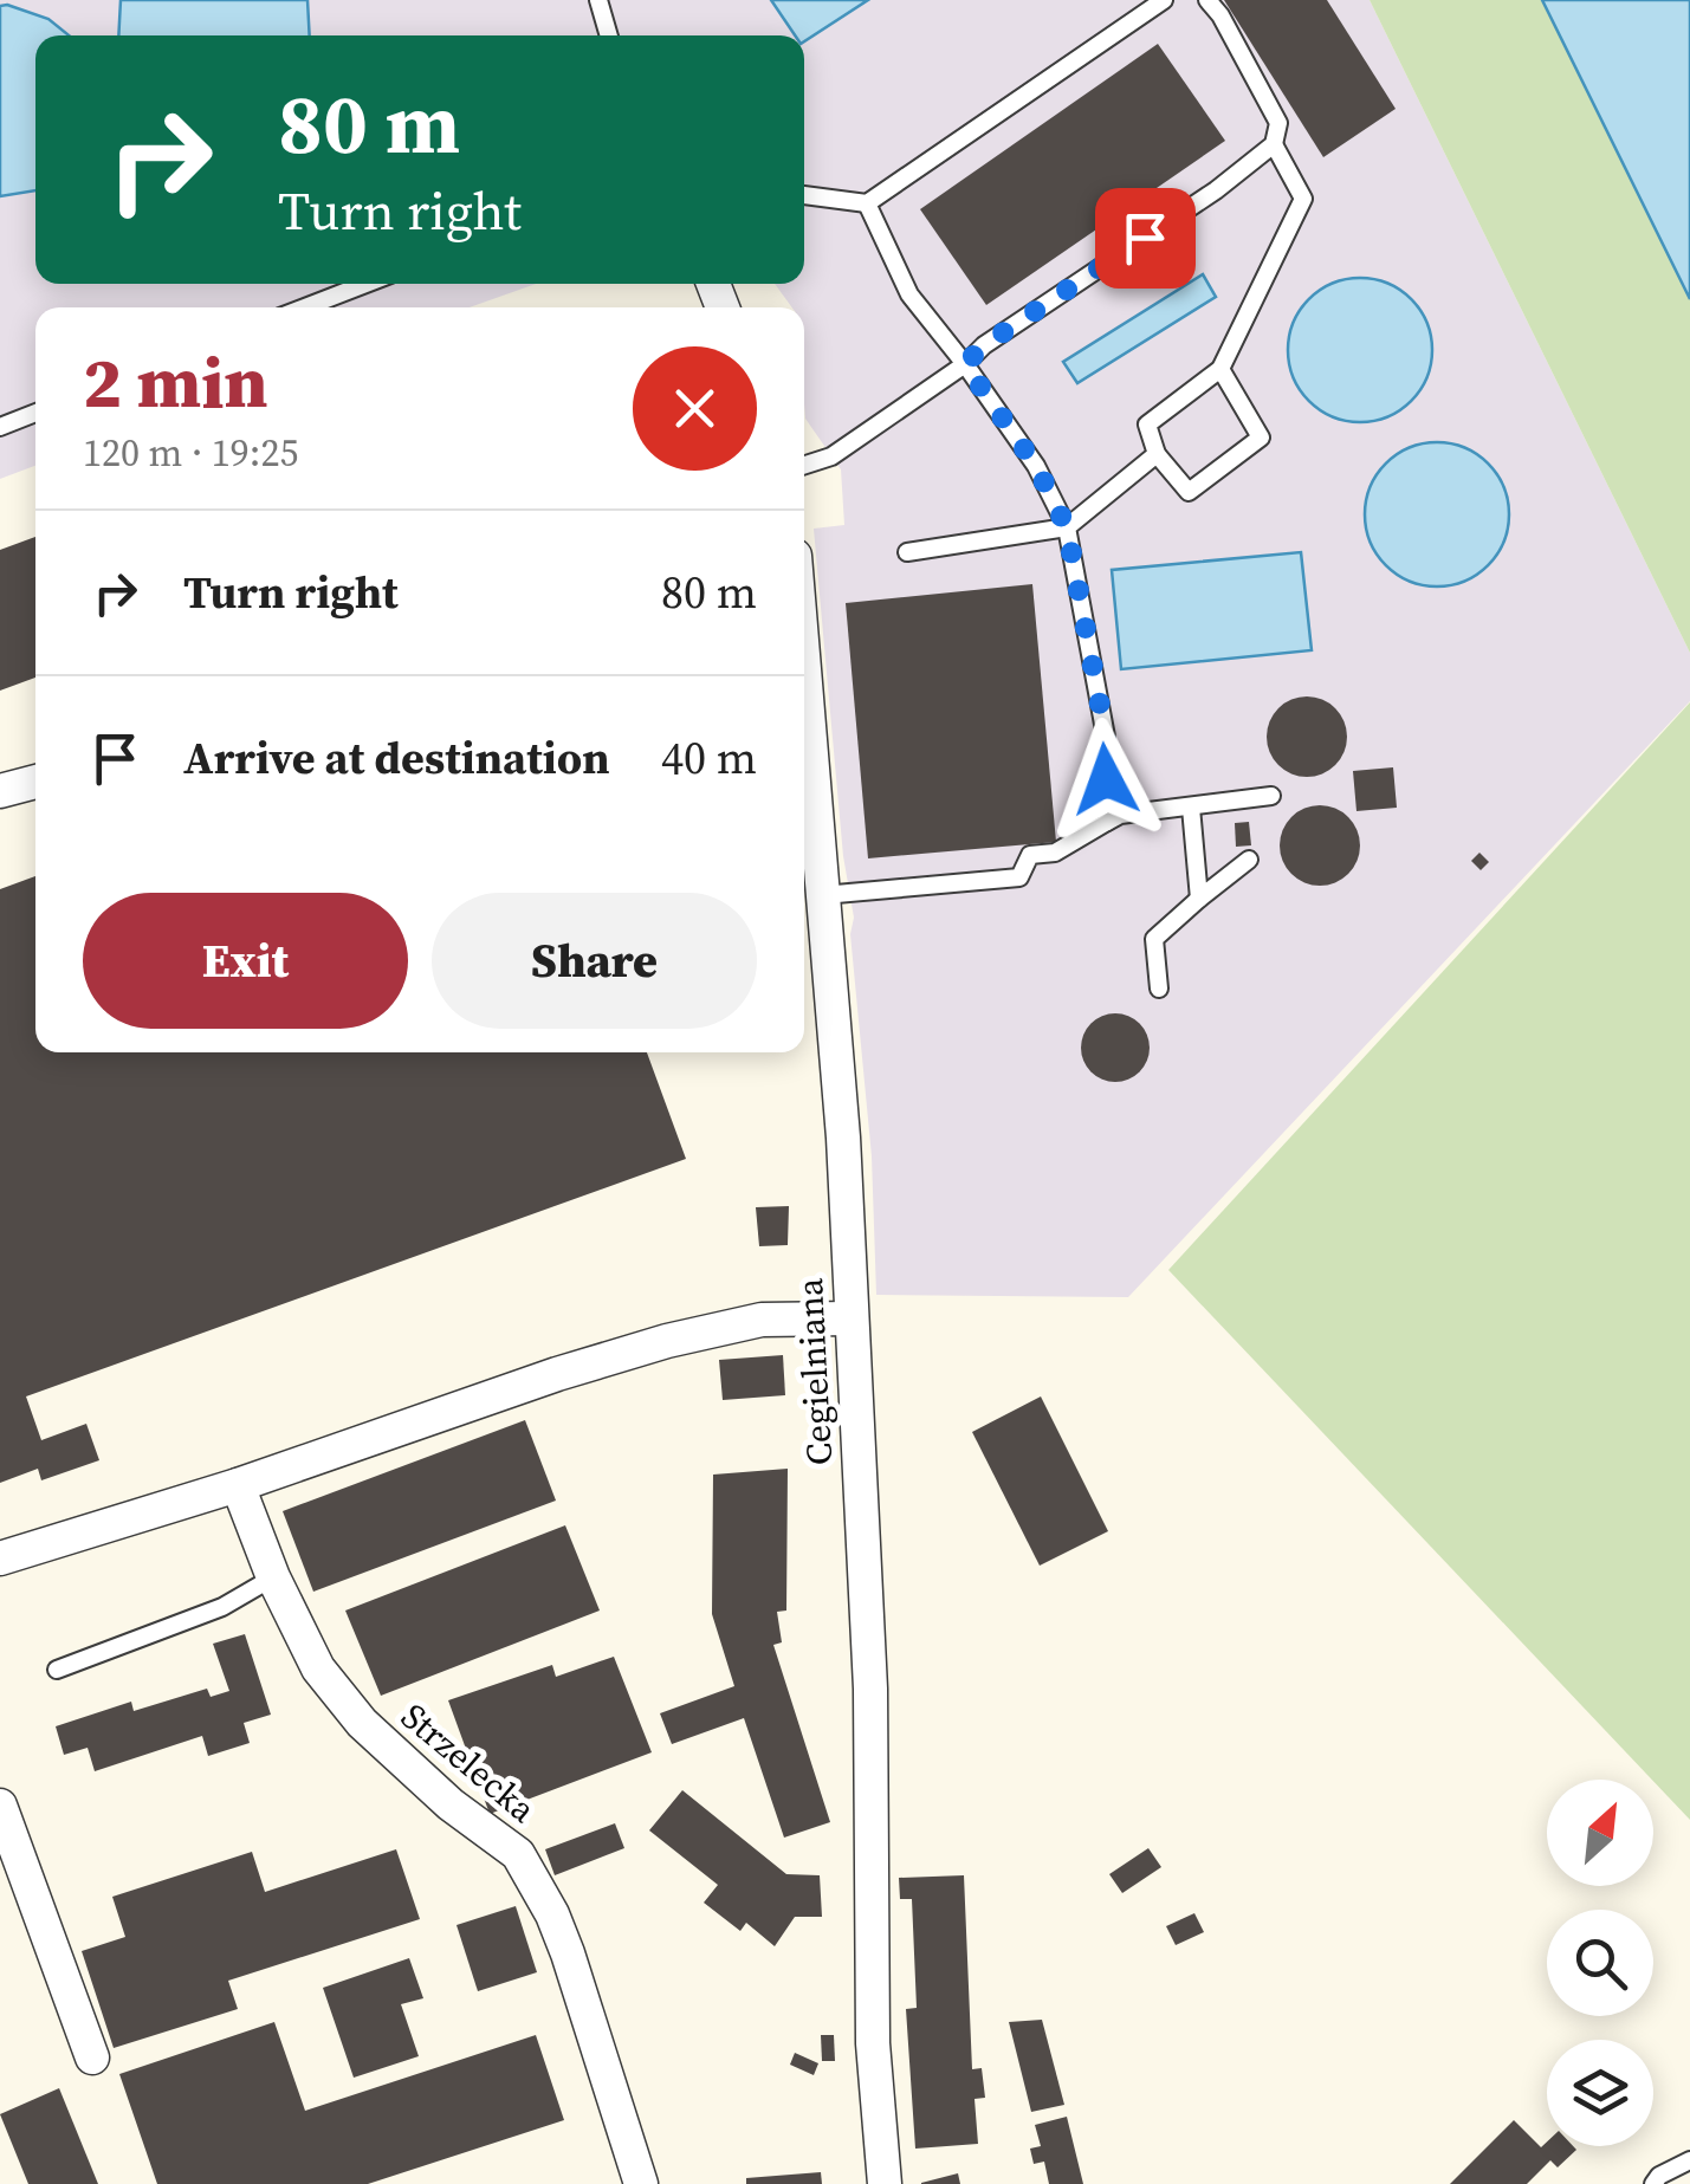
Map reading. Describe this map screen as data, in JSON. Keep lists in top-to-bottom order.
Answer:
{
  "streets": {
    "street": ["Cegielniana", "Strzelecka"]
  },
  "north": "top right",
  "page": {
    "turn": ["80 m", "Turn right"],
    "heading": ["2 min", "120 m · 19:25"],
    "list": [
      {
        "name": "Turn right",
        "value": "80 m"
      },
      {
        "name": "Arrive at destination",
        "value": "40 m"
      }
    ],
    "buttons": ["Exit", "Share"]
  }
}
